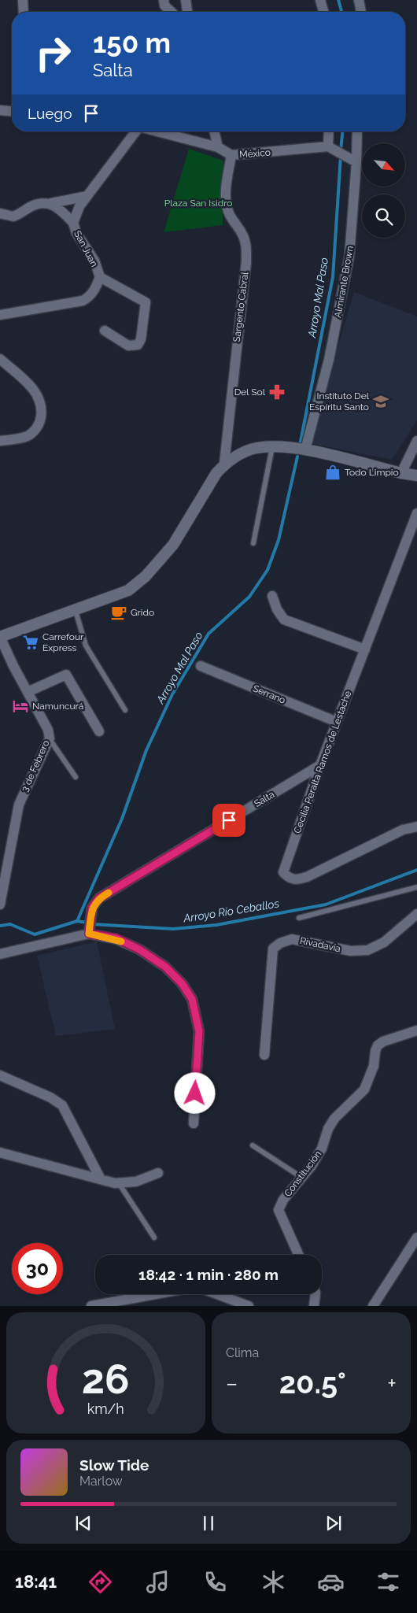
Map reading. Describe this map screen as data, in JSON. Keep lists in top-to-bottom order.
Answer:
{
  "streets": {
    "street": [
      "México",
      "San Juan",
      "Almirante Brown",
      "Sargento Cabral",
      "Serrano",
      "Cecilia Peralta Ramos de Lestache",
      "3 de Febrero",
      "Salta",
      "Rivadavia",
      "Constitución"
    ]
  },
  "crossings": [
    ["México", "Sargento Cabral"],
    ["Serrano", "Cecilia Peralta Ramos de Lestache"],
    ["Cecilia Peralta Ramos de Lestache", "Salta"]
  ],
  "water": ["Arroyo Mal Paso", "Arroyo Río Ceballos"],
  "parks": ["Plaza San Isidro"],
  "places": {
    "pharmacy": ["Del Sol"],
    "school or university": ["Instituto Del Espíritu Santo"],
    "shop": ["Todo Limpio"],
    "cafe": ["Grido"],
    "supermarket": ["Carrefour Express"],
    "hotel": ["Namuncurá"]
  },
  "north": "bottom right",
  "page": {
    "turn": ["150 m", "Salta"],
    "then": "Luego",
    "limit": "30",
    "trip": "18:42 · 1 min · 280 m",
    "tile": "Clima",
    "heat": ["−", "20.5°", "+"],
    "song": ["Slow Tide", "Marlow"],
    "tabs": "18:41",
    "gauge": ["26", "km/h"]
  }
}
